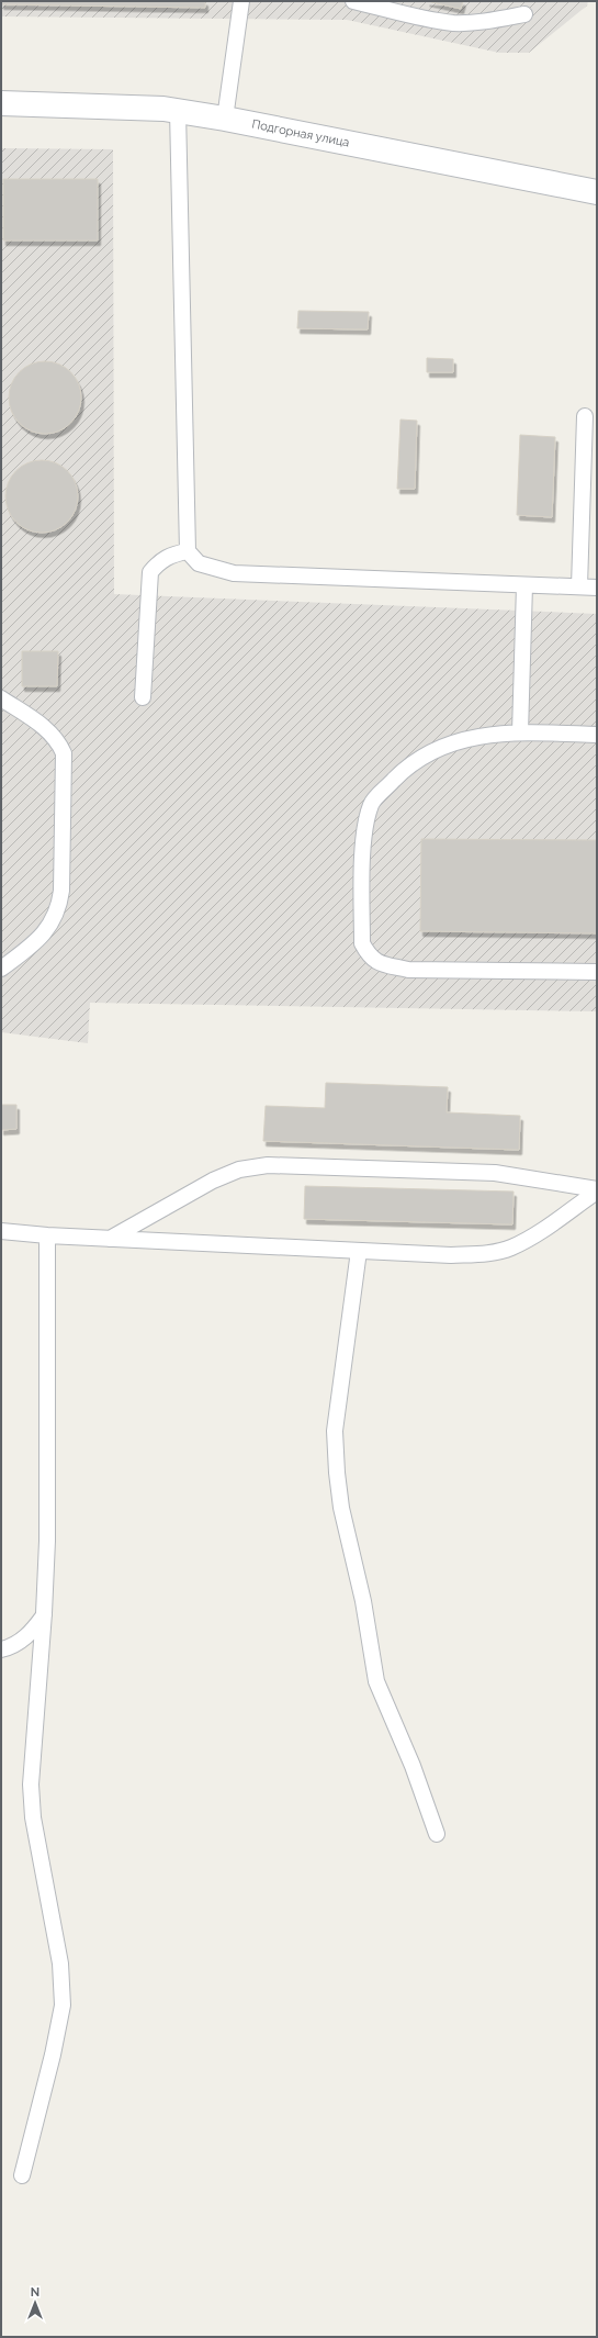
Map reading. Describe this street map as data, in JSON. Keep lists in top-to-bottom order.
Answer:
{
  "streets": {
    "street": ["Подгорная улица"]
  },
  "north": "top"
}
